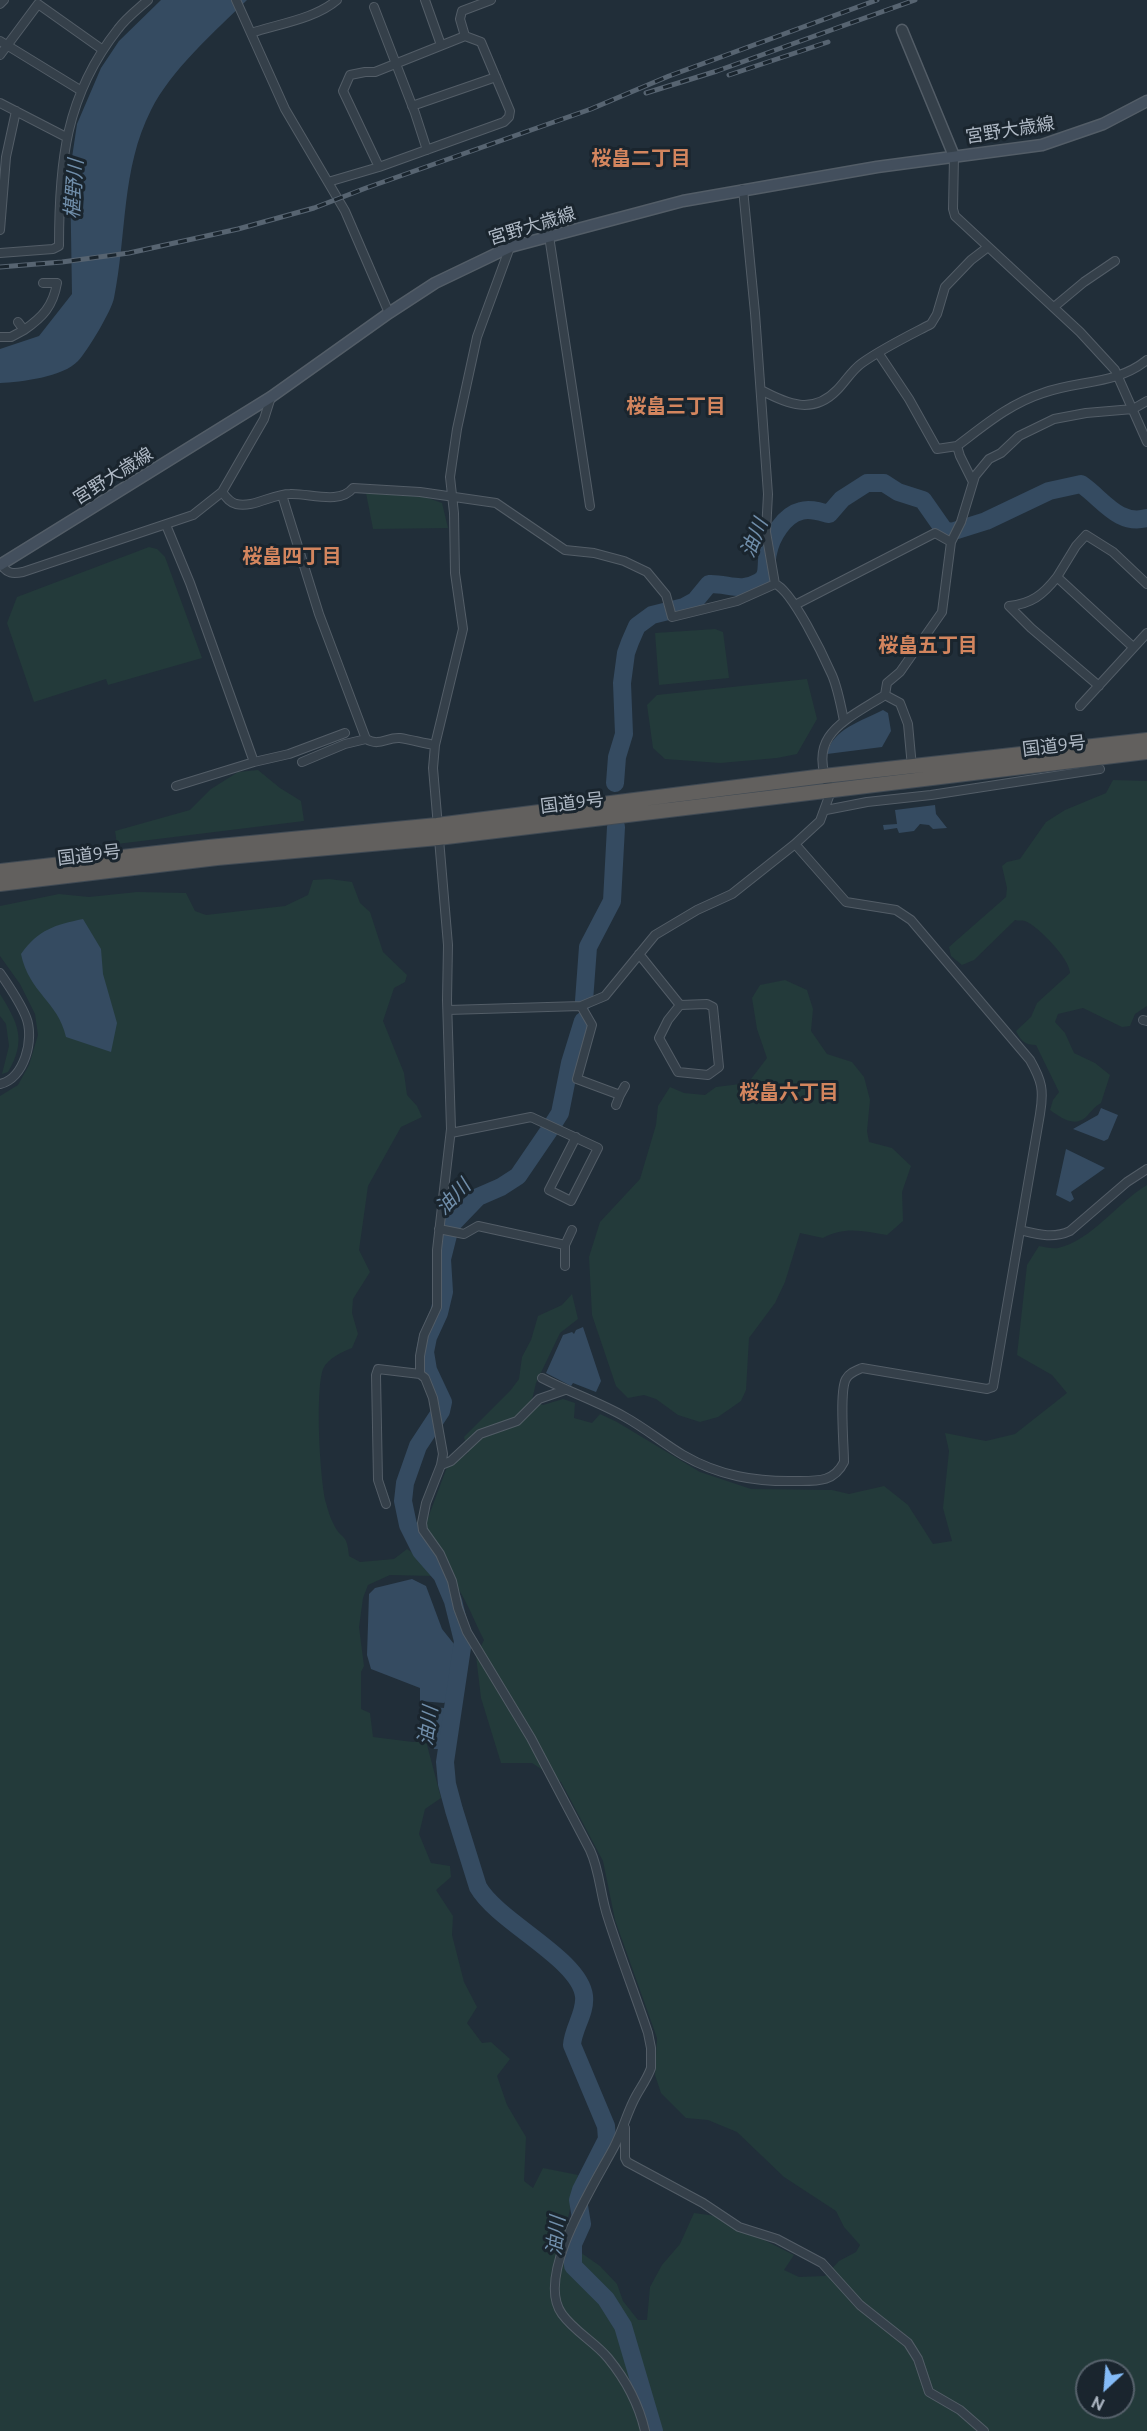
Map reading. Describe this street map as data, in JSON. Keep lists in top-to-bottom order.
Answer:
{
  "streets": {
    "highway": ["国道9号"],
    "main road": ["宮野大歳線"]
  },
  "districts": [
    "桜畠二丁目",
    "桜畠三丁目",
    "桜畠四丁目",
    "桜畠五丁目",
    "桜畠六丁目"
  ],
  "water": ["椹野川", "油川"],
  "north": "bottom left"
}
